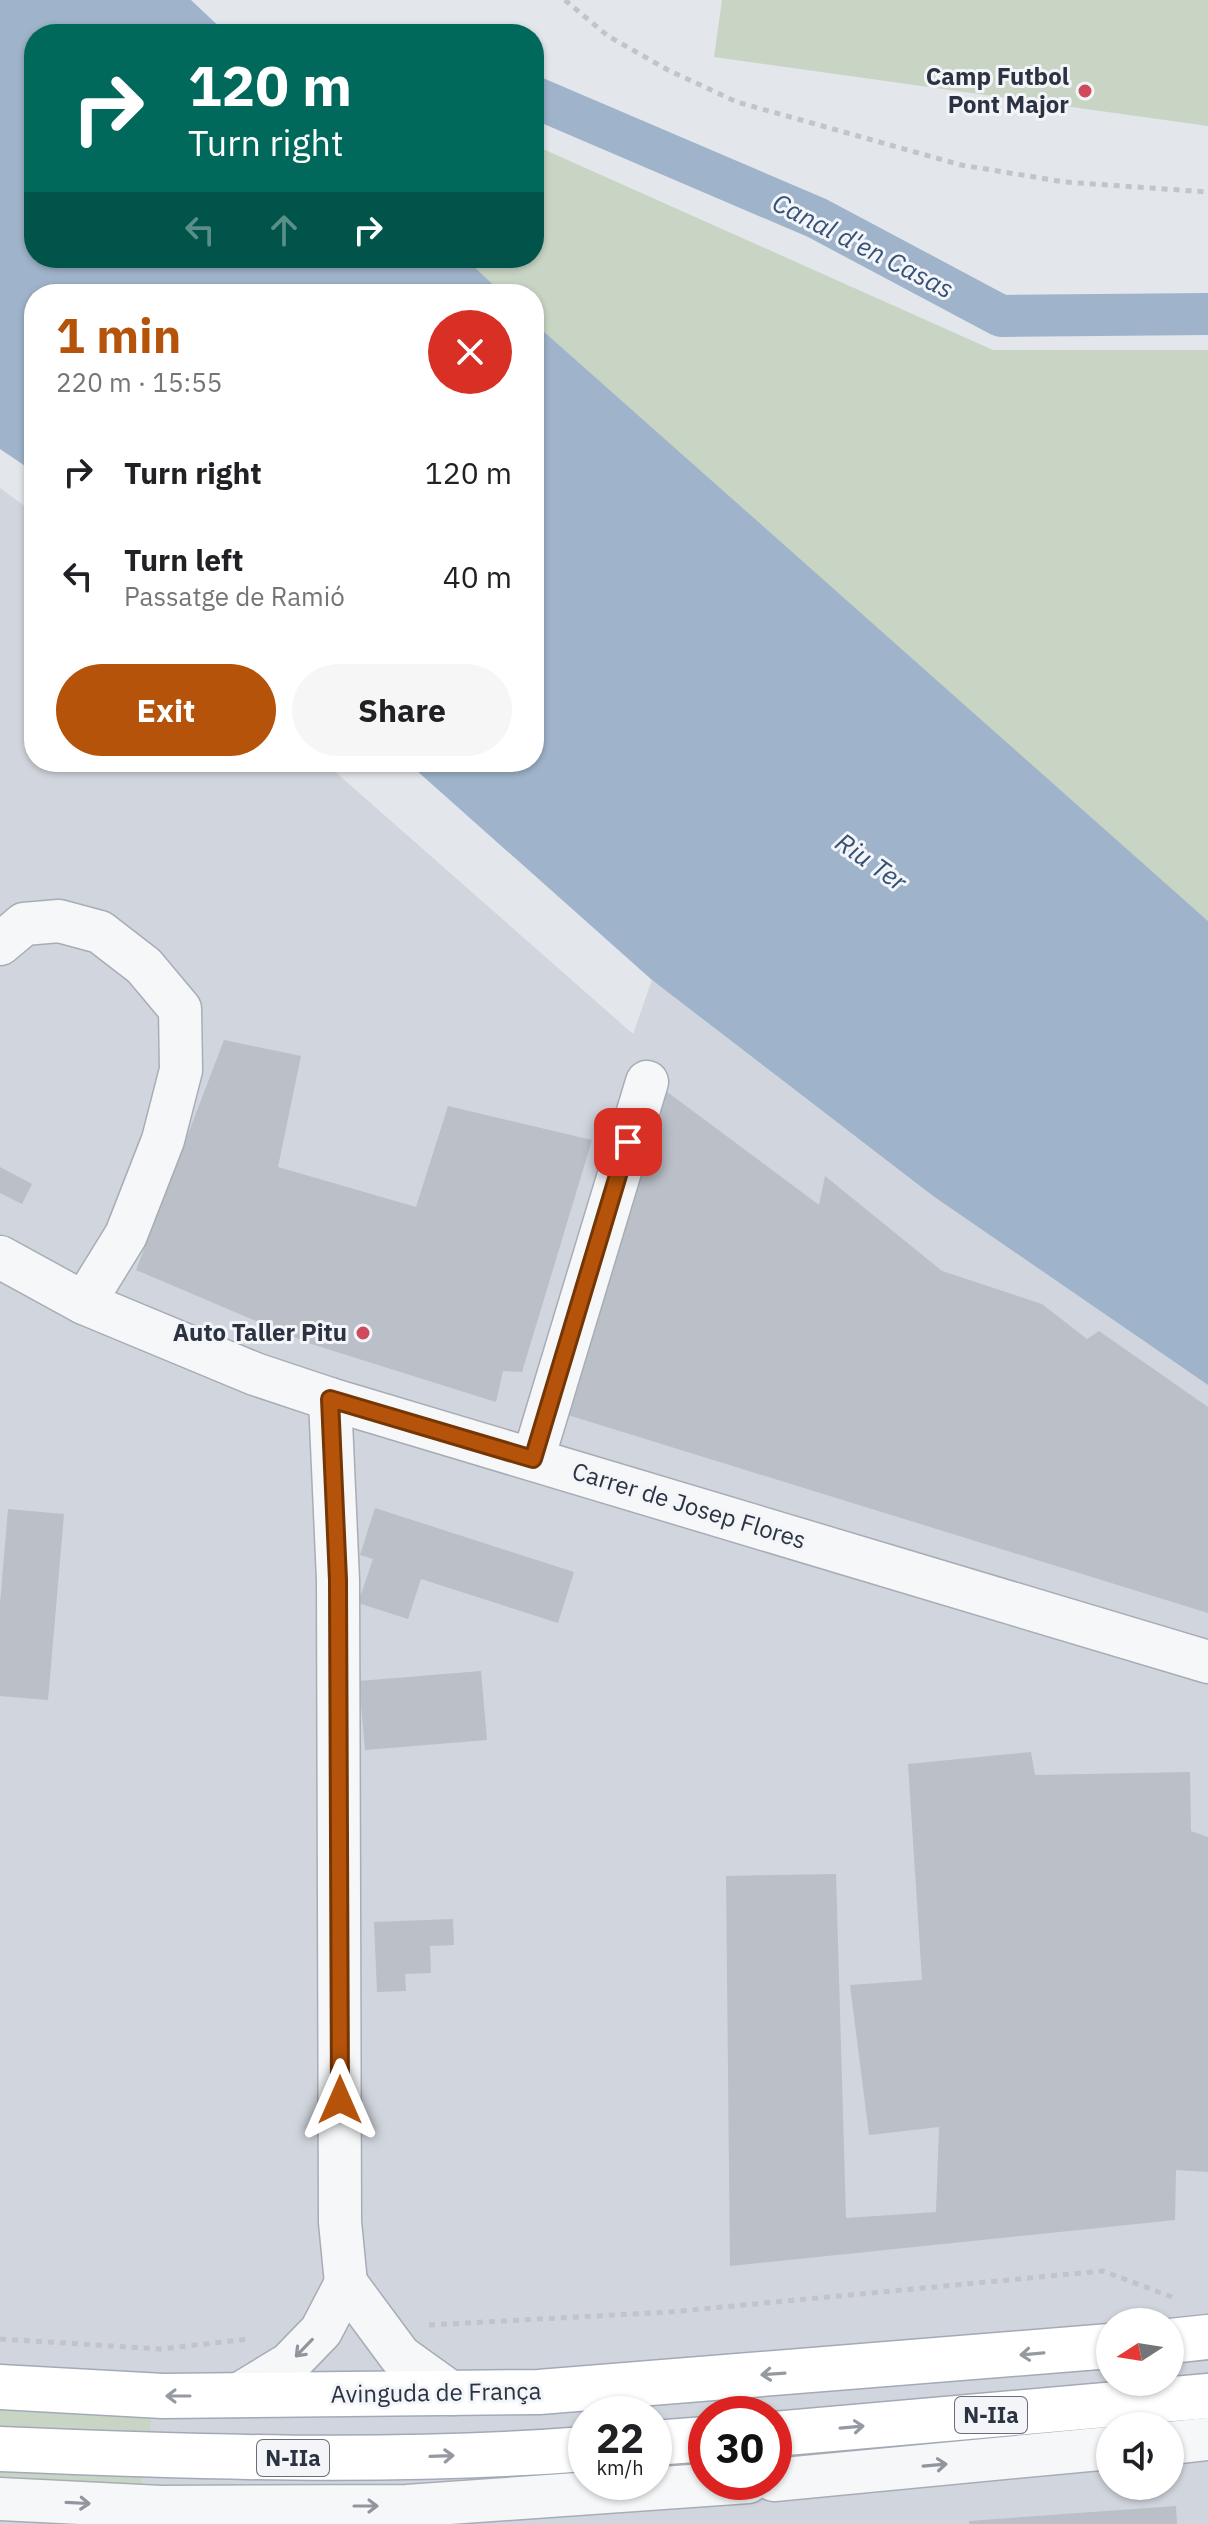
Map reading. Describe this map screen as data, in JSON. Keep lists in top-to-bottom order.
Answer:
{
  "streets": {
    "main road": ["Avinguda de França", "N-IIa"],
    "street": ["Carrer de Josep Flores"]
  },
  "water": ["Canal d'en Casas", "Riu Ter"],
  "places": ["Camp Futbol Pont Major", "Auto Taller Pitu"],
  "north": "left",
  "page": {
    "turn": ["120 m", "Turn right"],
    "heading": ["1 min", "220 m · 15:55"],
    "list": [
      {
        "name": "Turn right",
        "value": "120 m"
      },
      {
        "name": "Turn left",
        "note": "Passatge de Ramió",
        "value": "40 m"
      }
    ],
    "buttons": ["Exit", "Share"],
    "speed": "22 km/h",
    "limit": "30"
  }
}
